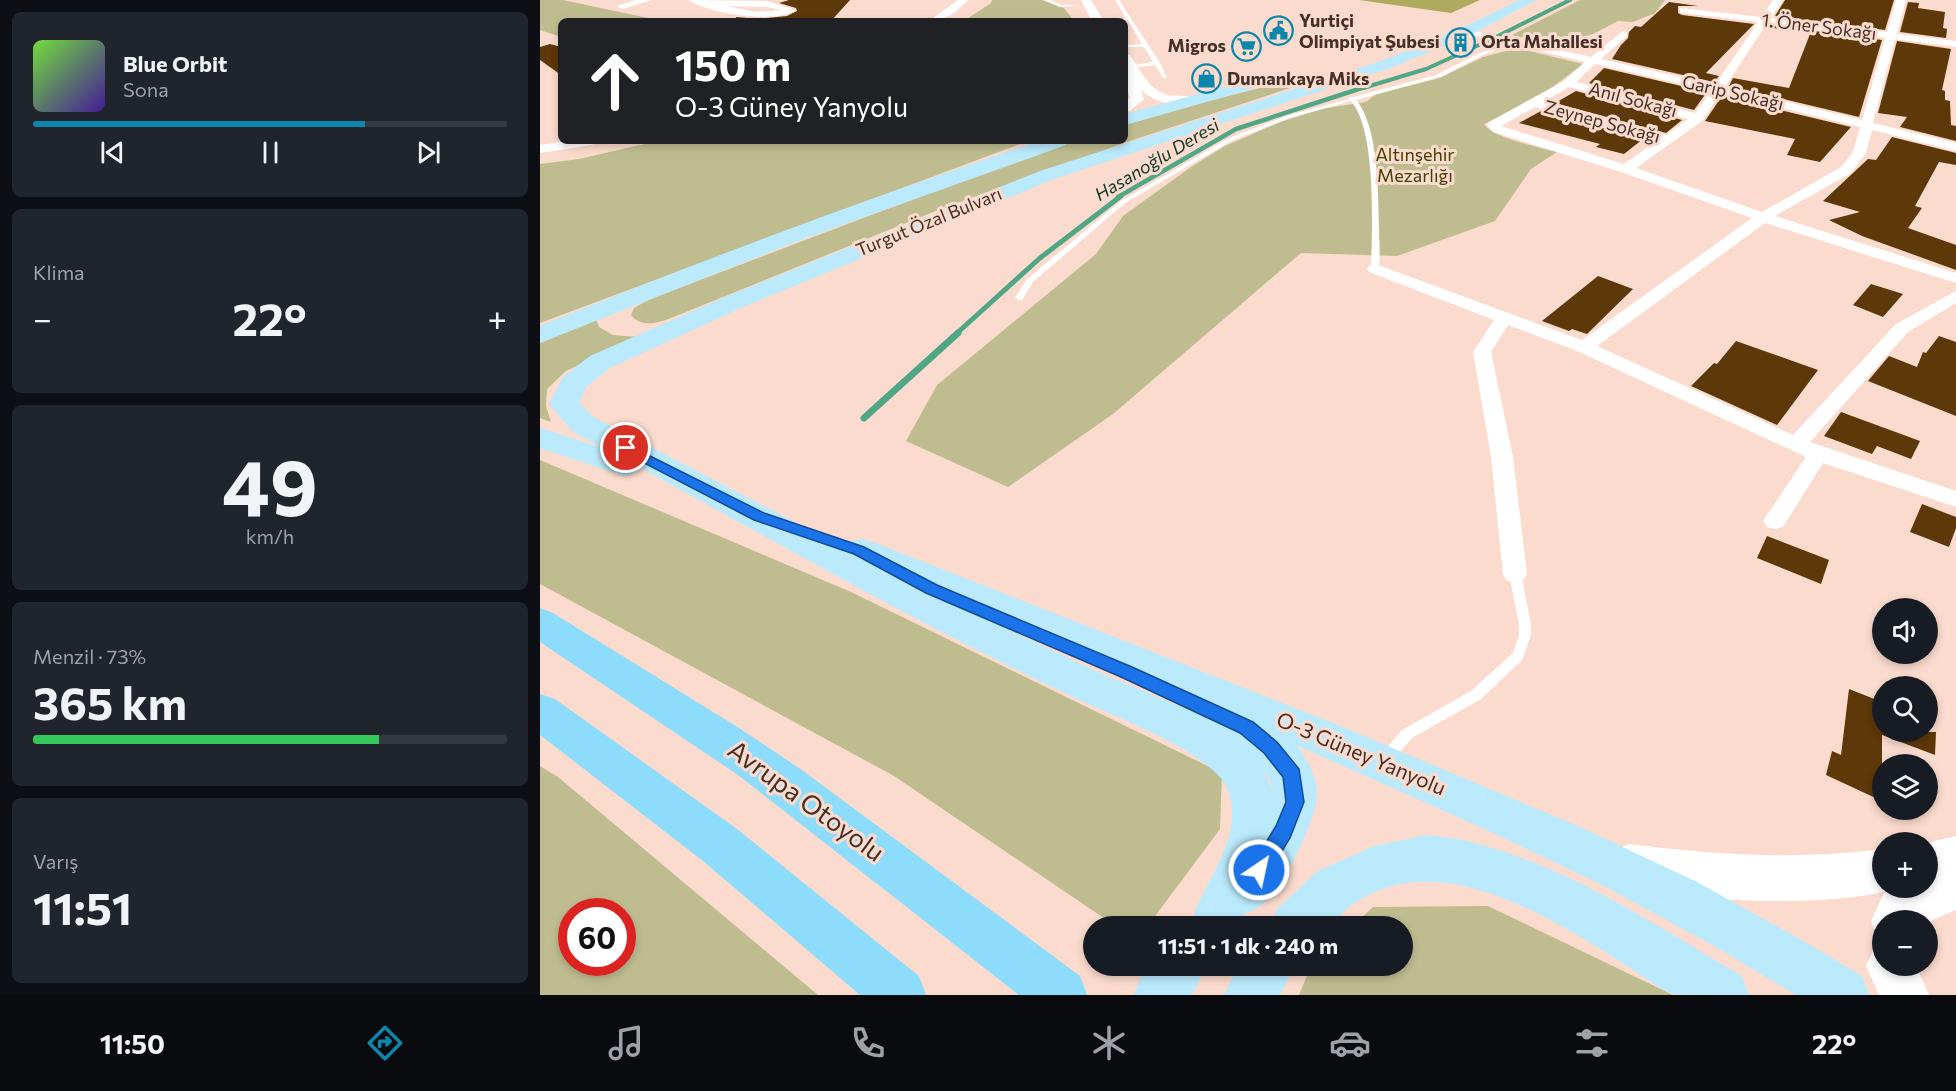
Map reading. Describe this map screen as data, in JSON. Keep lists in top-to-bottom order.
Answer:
{
  "streets": {
    "highway": ["Avrupa Otoyolu"],
    "main road": ["Turgut Özal Bulvarı", "O-3 Güney Yanyolu"],
    "street": [
      "1. Öner Sokağı",
      "Garip Sokağı",
      "Anıl Sokağı",
      "Zeynep Sokağı"
    ]
  },
  "crossings": [
    ["Garip Sokağı", "Turgut Özal Bulvarı"],
    ["Turgut Özal Bulvarı", "O-3 Güney Yanyolu"]
  ],
  "water": ["Hasanoğlu Deresi"],
  "parks": ["Altınşehir Mezarlığı"],
  "places": {
    "public building": ["Yurtiçi Olimpiyat Şubesi"],
    "building": ["Orta Mahallesi"],
    "supermarket": ["Migros"],
    "shop": ["Dumankaya Miks"]
  },
  "page": {
    "turn": ["150 m", "O-3 Güney Yanyolu"],
    "song": ["Blue Orbit", "Sona"],
    "tile": [
      "Klima",
      ["49", "km/h"],
      ["Menzil · 73%", "365 km"],
      ["Varış", "11:51"]
    ],
    "heat": ["−", "22°", "+"],
    "map_buttons": ["+", "−"],
    "limit": "60",
    "trip": "11:51 · 1 dk · 240 m",
    "tabs": ["11:50", "22°"]
  }
}
